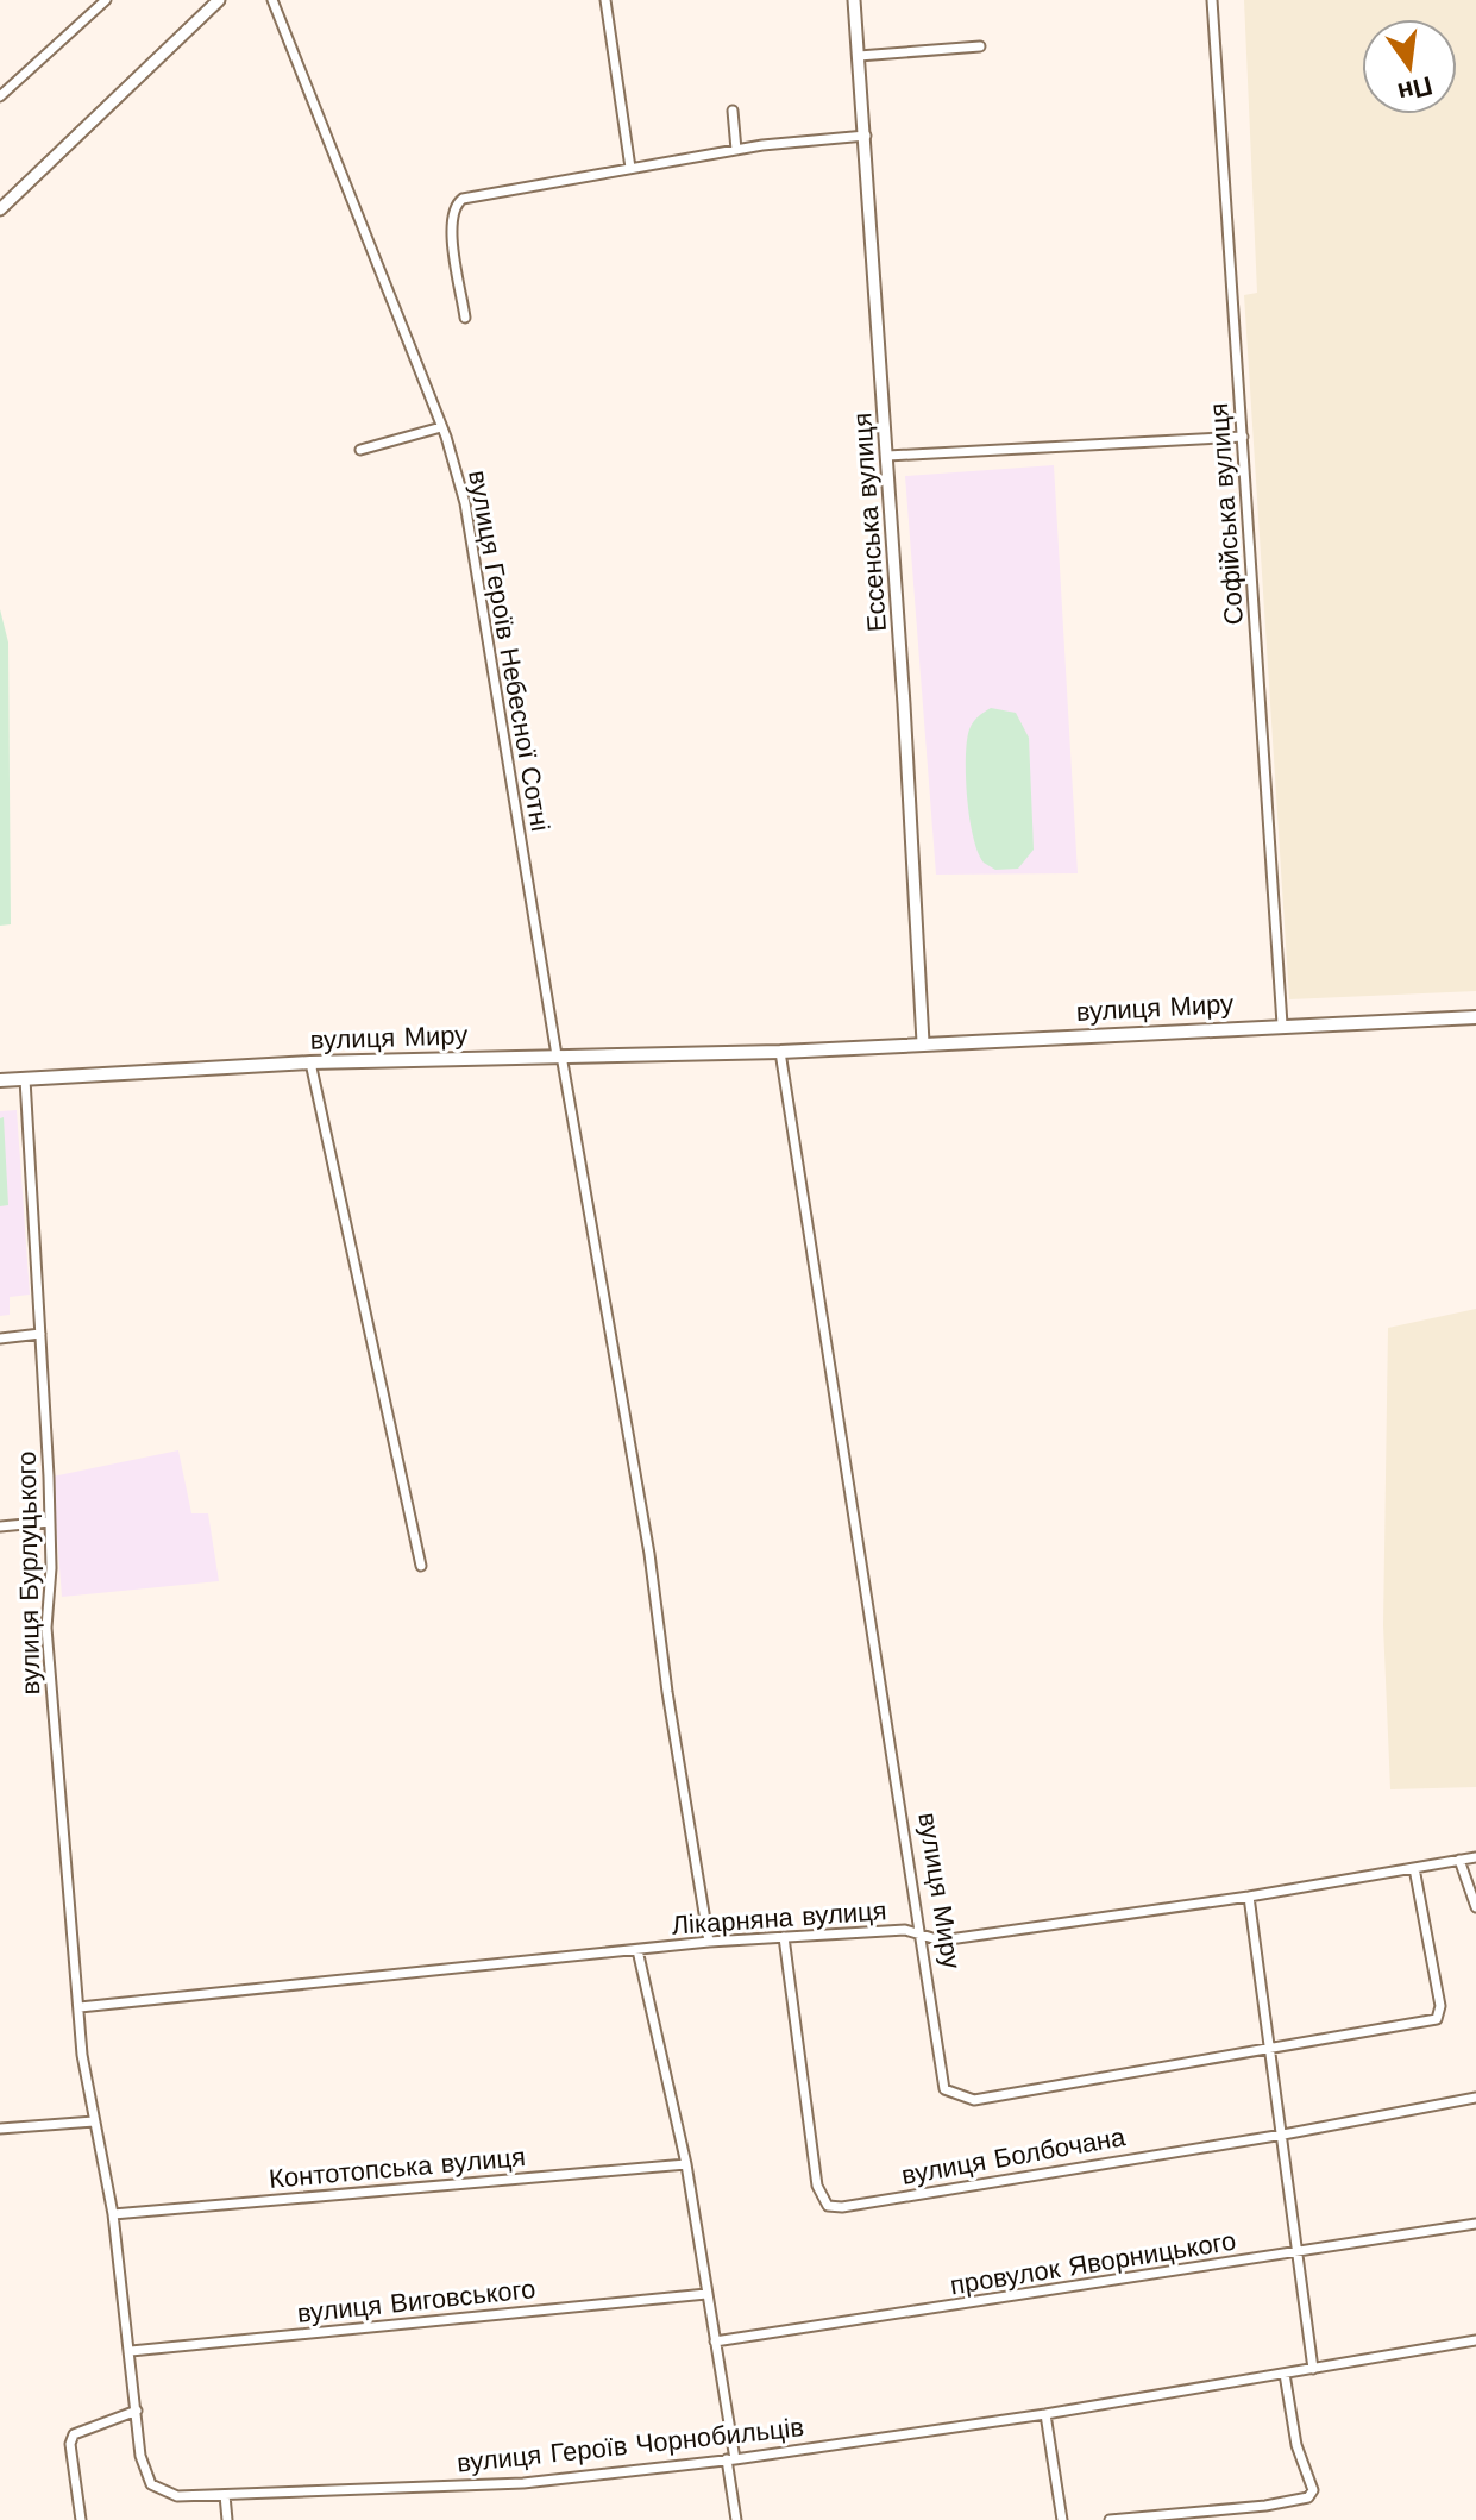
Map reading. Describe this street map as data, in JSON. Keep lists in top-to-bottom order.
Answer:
{
  "streets": {
    "main road": ["вулиця Миру"],
    "street": [
      "Софійська вулиця",
      "Ессенська вулиця",
      "вулиця Героїв Небесної Сотні",
      "вулиця Бурлуцького",
      "Лікарняна вулиця",
      "вулиця Болбочана",
      "Контотопська вулиця",
      "провулок Яворницького",
      "вулиця Виговського",
      "вулиця Героїв Чорнобильців"
    ]
  },
  "crossings": [
    ["Софійська вулиця", "вулиця Миру"],
    ["Ессенська вулиця", "вулиця Миру"],
    ["вулиця Героїв Небесної Сотні", "вулиця Миру"],
    ["вулиця Героїв Небесної Сотні", "Лікарняна вулиця"],
    ["вулиця Миру", "вулиця Бурлуцького"],
    ["вулиця Миру", "Лікарняна вулиця"],
    ["вулиця Бурлуцького", "Лікарняна вулиця"],
    ["вулиця Бурлуцького", "вулиця Героїв Чорнобильців"],
    ["Лікарняна вулиця", "вулиця Болбочана"],
    ["Лікарняна вулиця", "вулиця Героїв Чорнобильців"],
    ["Контотопська вулиця", "вулиця Героїв Чорнобильців"],
    ["вулиця Виговського", "вулиця Героїв Чорнобильців"]
  ],
  "north": "bottom"
}
